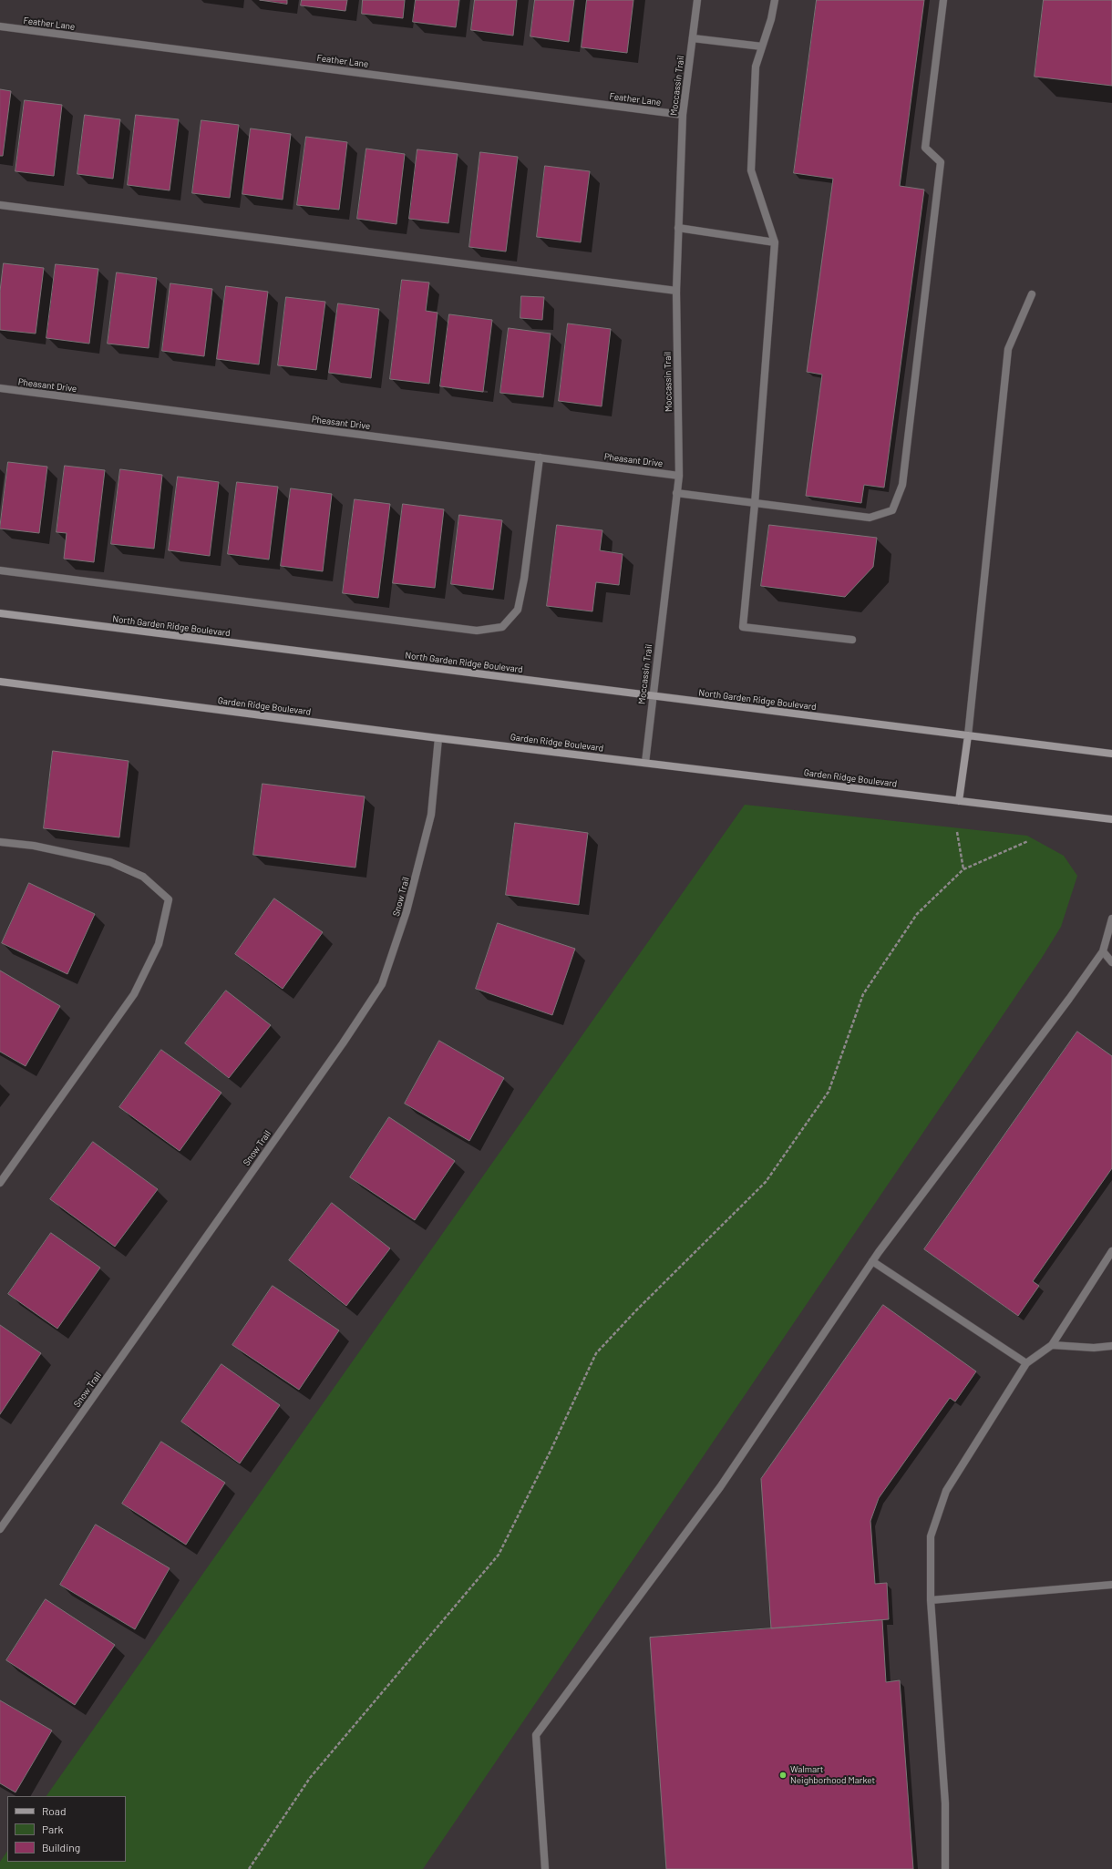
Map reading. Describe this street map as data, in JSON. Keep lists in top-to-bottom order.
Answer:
{
  "streets": {
    "main road": ["North Garden Ridge Boulevard", "Garden Ridge Boulevard"],
    "street": [
      "Feather Lane",
      "Moccassin Trail",
      "Pheasant Drive",
      "Snow Trail"
    ]
  },
  "crossings": [
    ["Feather Lane", "Moccassin Trail"],
    ["Moccassin Trail", "Pheasant Drive"],
    ["Moccassin Trail", "North Garden Ridge Boulevard"],
    ["Moccassin Trail", "Garden Ridge Boulevard"],
    ["Garden Ridge Boulevard", "Snow Trail"]
  ],
  "places": ["Walmart Neighborhood Market"],
  "legend": ["Road", "Park", "Building"]
}
